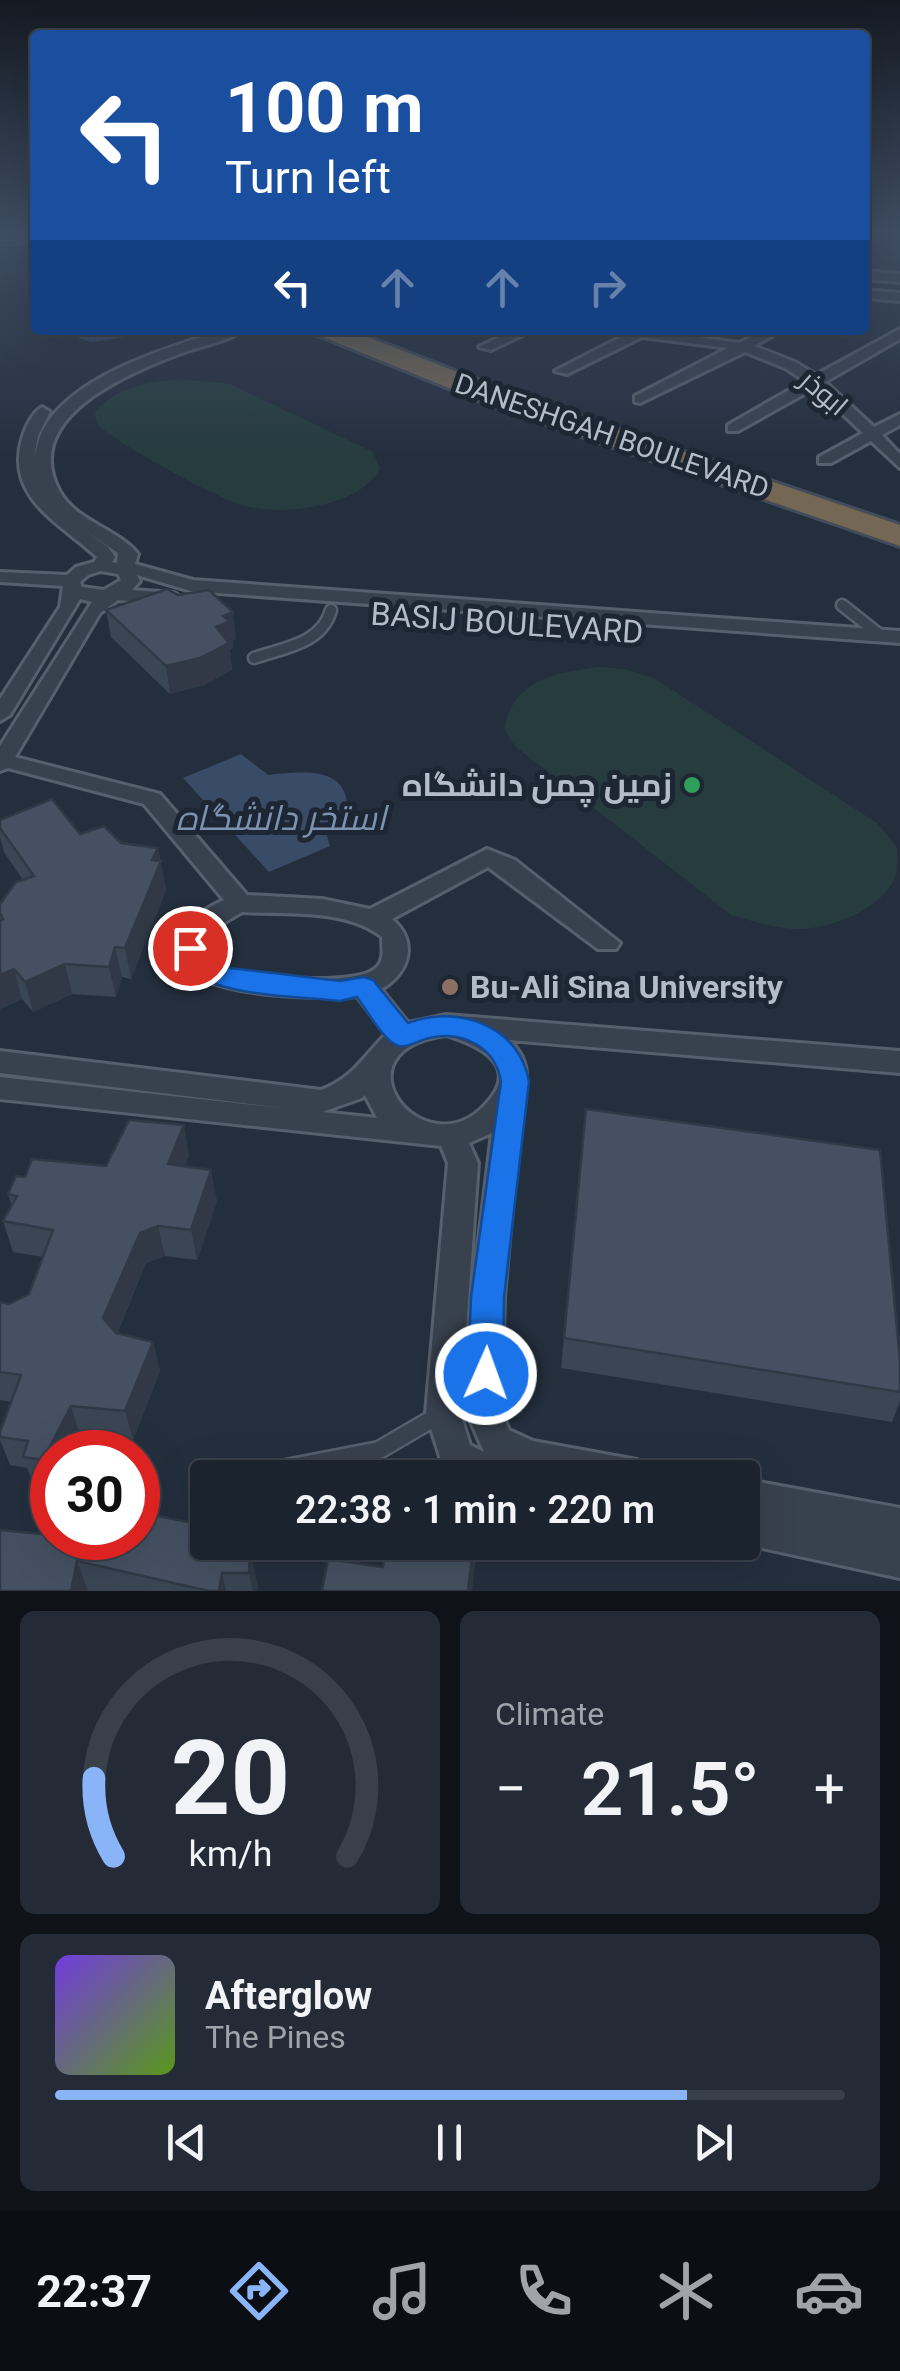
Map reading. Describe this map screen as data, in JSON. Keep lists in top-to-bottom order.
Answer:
{
  "streets": {
    "highway": ["DANESHGAH BOULEVARD"],
    "street": ["ابوذر", "BASIJ BOULEVARD"]
  },
  "water": ["استخر دانشگاه"],
  "places": ["زمین چمن دانشگاه", "Bu-Ali Sina University"],
  "page": {
    "turn": ["100 m", "Turn left"],
    "limit": "30",
    "trip": "22:38 · 1 min · 220 m",
    "tile": "Climate",
    "heat": ["−", "21.5°", "+"],
    "song": ["Afterglow", "The Pines"],
    "tabs": "22:37",
    "gauge": ["20", "km/h"]
  }
}
